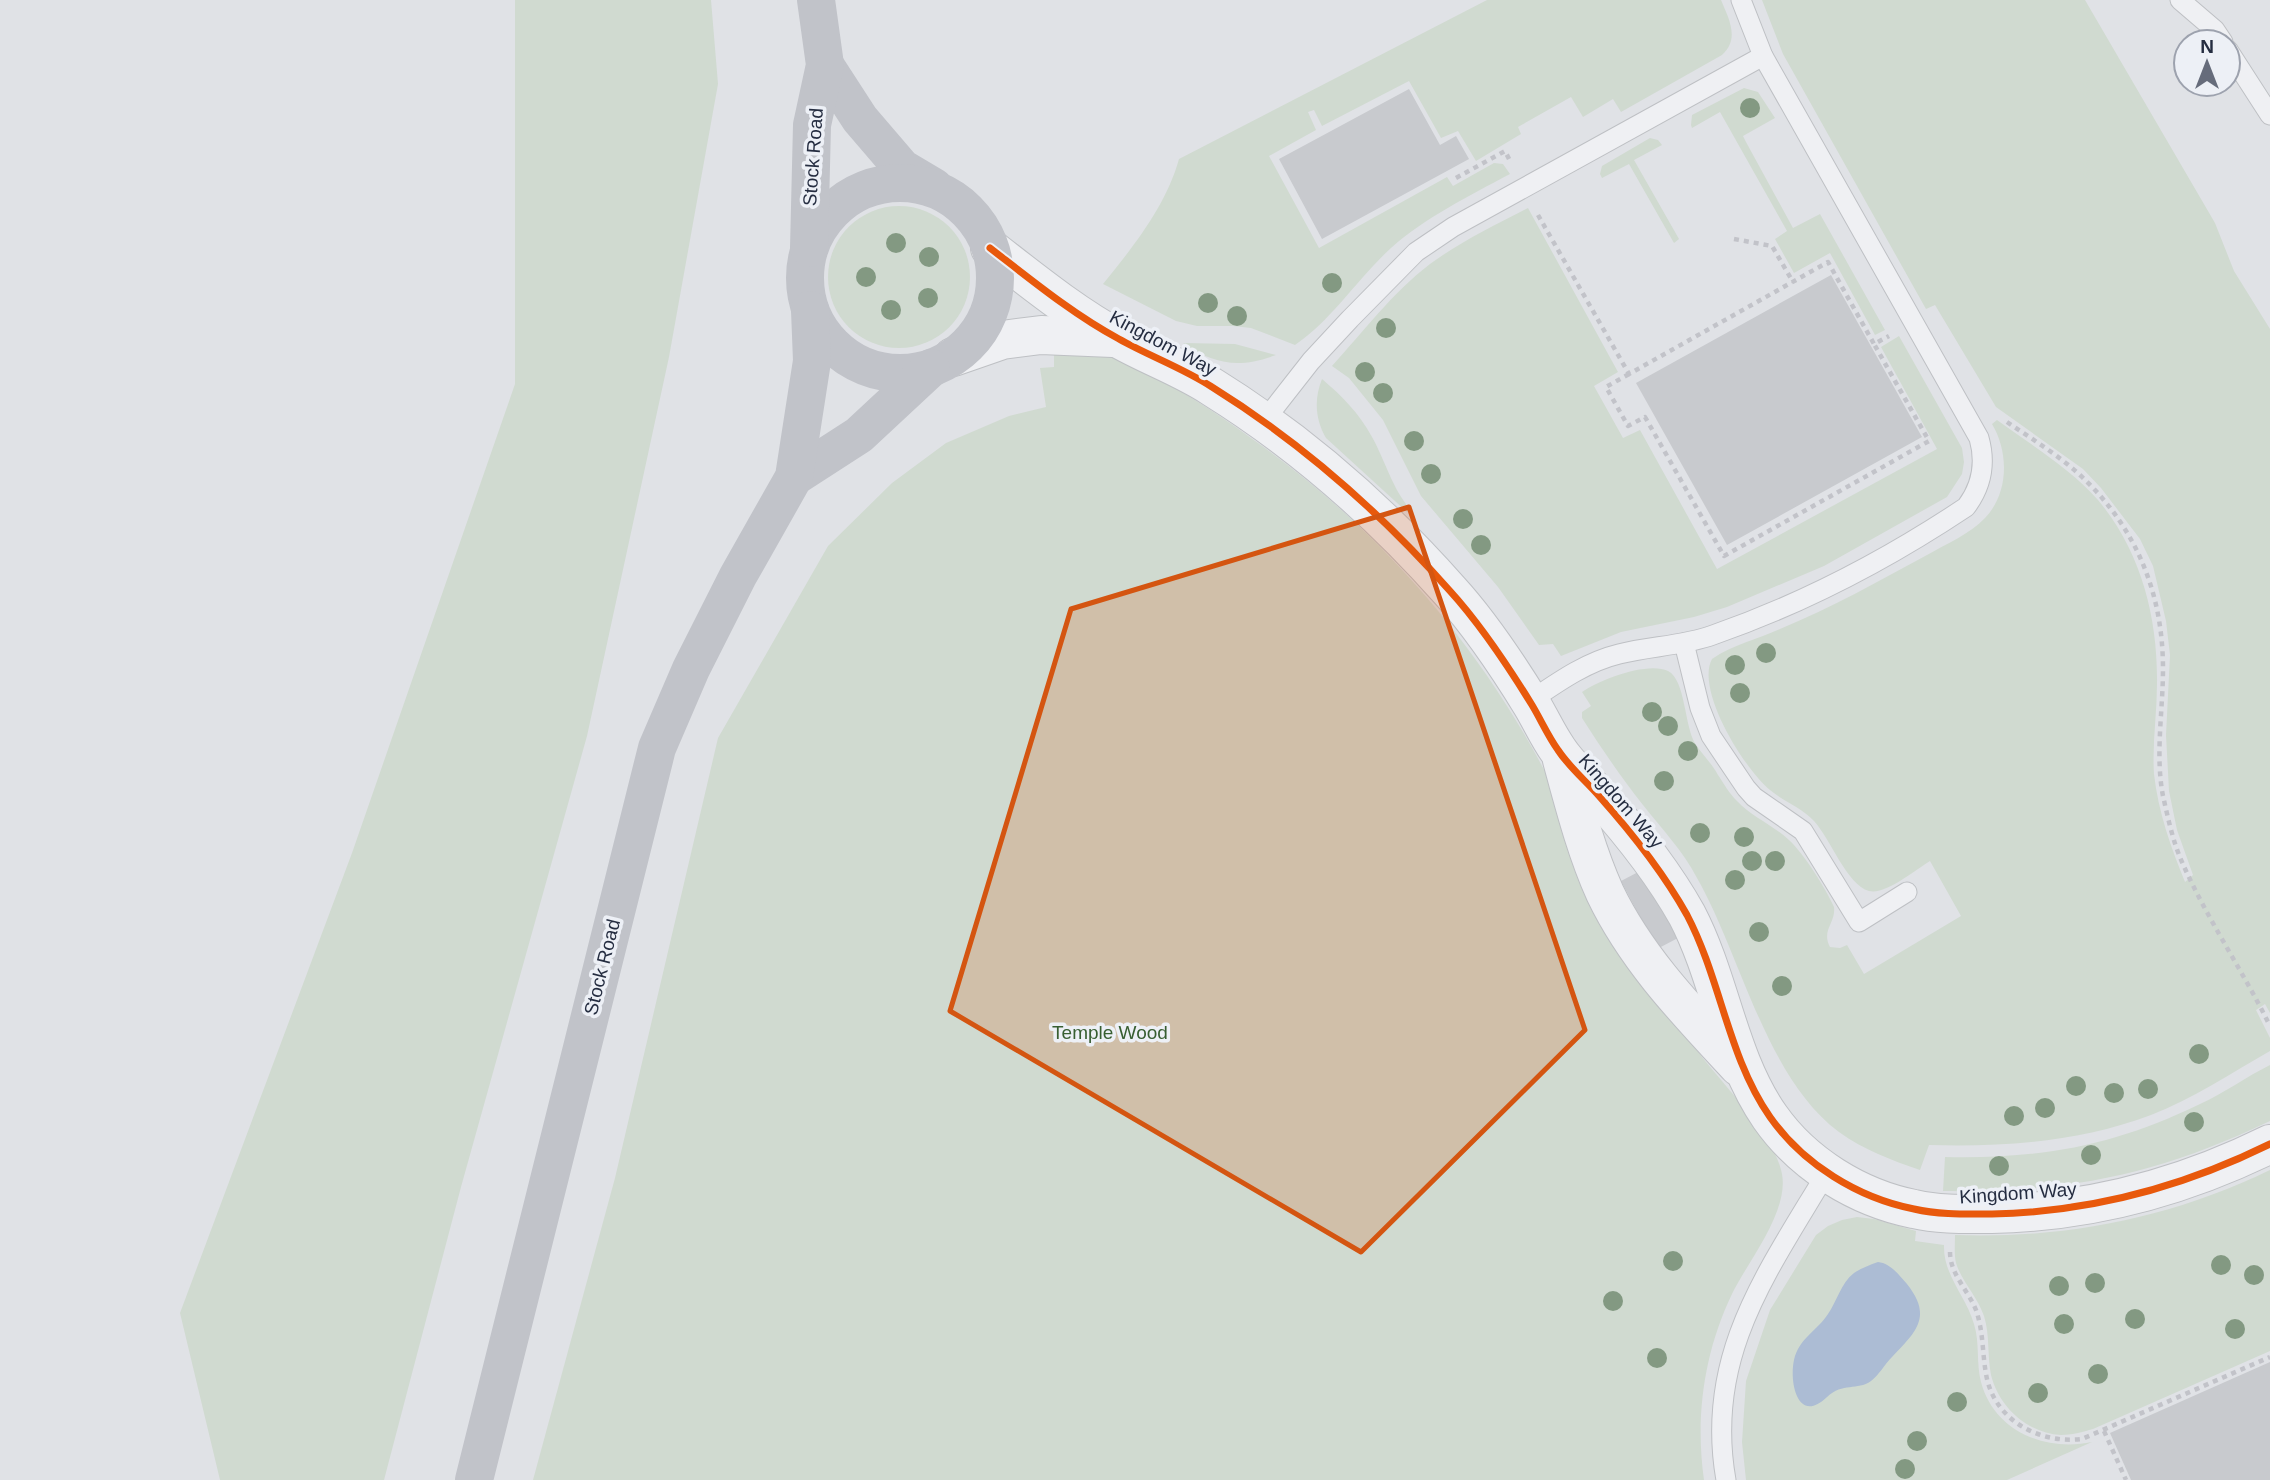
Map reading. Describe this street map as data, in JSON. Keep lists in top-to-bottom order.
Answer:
{
  "streets": {
    "main road": ["Stock Road"],
    "street": ["Kingdom Way"]
  },
  "crossings": [
    ["Stock Road", "Kingdom Way"]
  ],
  "parks": ["Temple Wood"],
  "north": "top"
}
